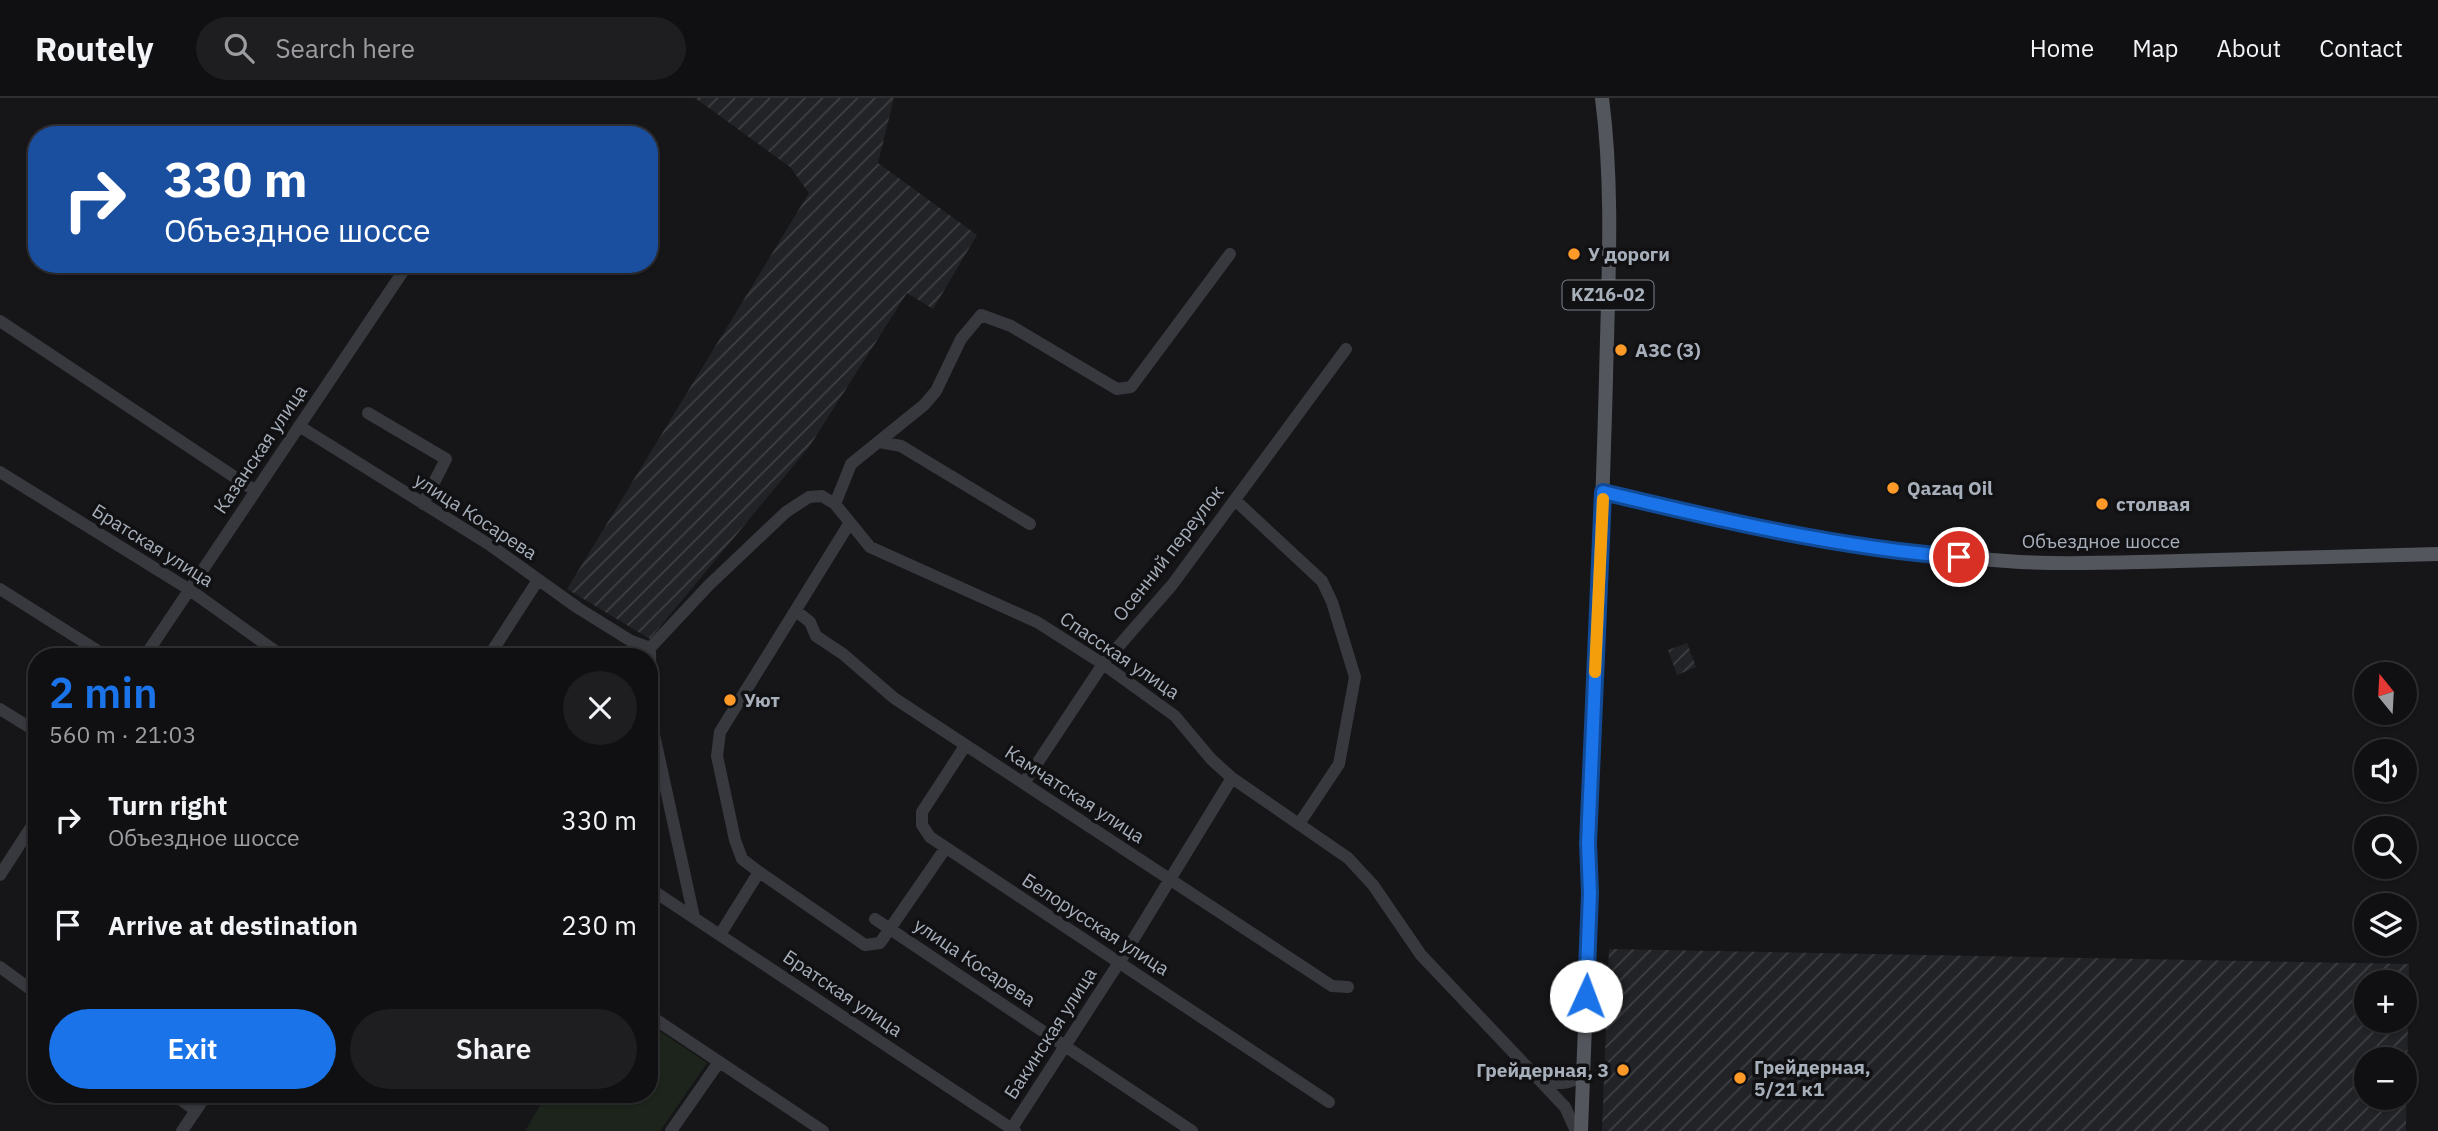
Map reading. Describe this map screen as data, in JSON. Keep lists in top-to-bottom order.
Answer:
{
  "streets": {
    "main road": ["KZ16-02", "Объездное шоссе"],
    "street": [
      "Казанская улица",
      "улица Косарева",
      "Братская улица",
      "Осенний переулок",
      "Спасская улица",
      "Камчатская улица",
      "Белорусская улица",
      "Бакинская улица"
    ]
  },
  "crossings": [
    ["KZ16-02", "Объездное шоссе"],
    ["KZ16-02", "Спасская улица"],
    ["Казанская улица", "улица Косарева"],
    ["Казанская улица", "Братская улица"],
    ["улица Косарева", "Бакинская улица"],
    ["Братская улица", "Бакинская улица"],
    ["Осенний переулок", "Спасская улица"],
    ["Осенний переулок", "Камчатская улица"],
    ["Спасская улица", "Бакинская улица"],
    ["Камчатская улица", "Белорусская улица"],
    ["Камчатская улица", "Бакинская улица"],
    ["Белорусская улица", "Бакинская улица"]
  ],
  "places": [
    "У дороги",
    "АЗС (3)",
    "Qazaq Oil",
    "столвая",
    "Уют",
    "Грейдерная, 3",
    "Грейдерная, 5/21 к1"
  ],
  "north": "top",
  "page": {
    "header": "Routely",
    "search": "Search here",
    "nav": [
      "Home",
      "Map",
      "About",
      "Contact"
    ],
    "turn": ["330 m", "Объездное шоссе"],
    "heading": ["2 min", "560 m · 21:03"],
    "map_buttons": ["+", "−"],
    "list": [
      {
        "name": "Turn right",
        "note": "Объездное шоссе",
        "value": "330 m"
      },
      {
        "name": "Arrive at destination",
        "value": "230 m"
      }
    ],
    "buttons": ["Exit", "Share"]
  }
}
